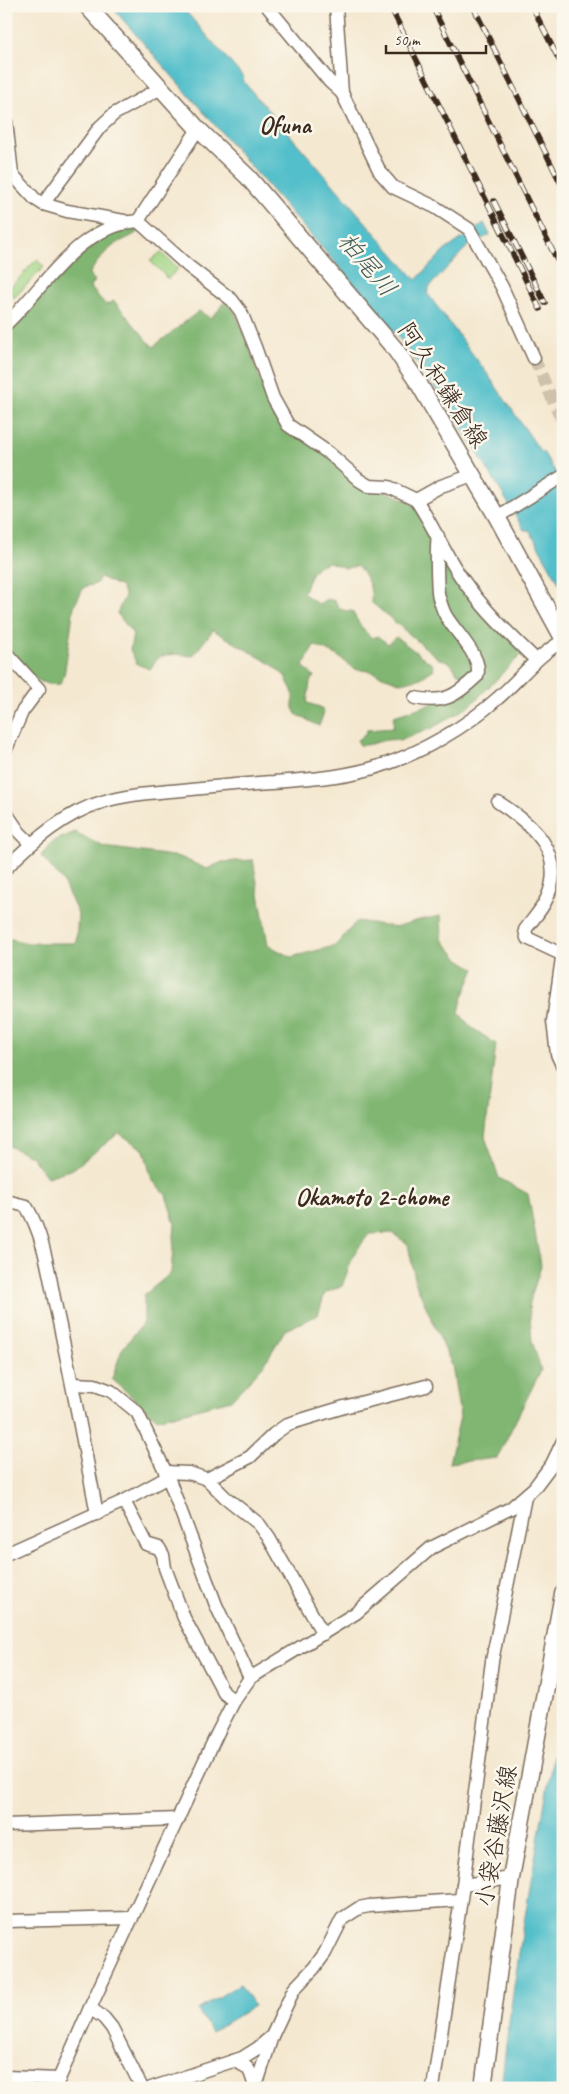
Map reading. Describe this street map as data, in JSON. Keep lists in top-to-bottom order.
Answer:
{
  "streets": {
    "main road": ["阿久和鎌倉線", "小袋谷藤沢線"]
  },
  "districts": ["Ofuna", "Okamoto 2-chome"],
  "water": ["柏尾川"],
  "scale_bar": "50 m"
}
